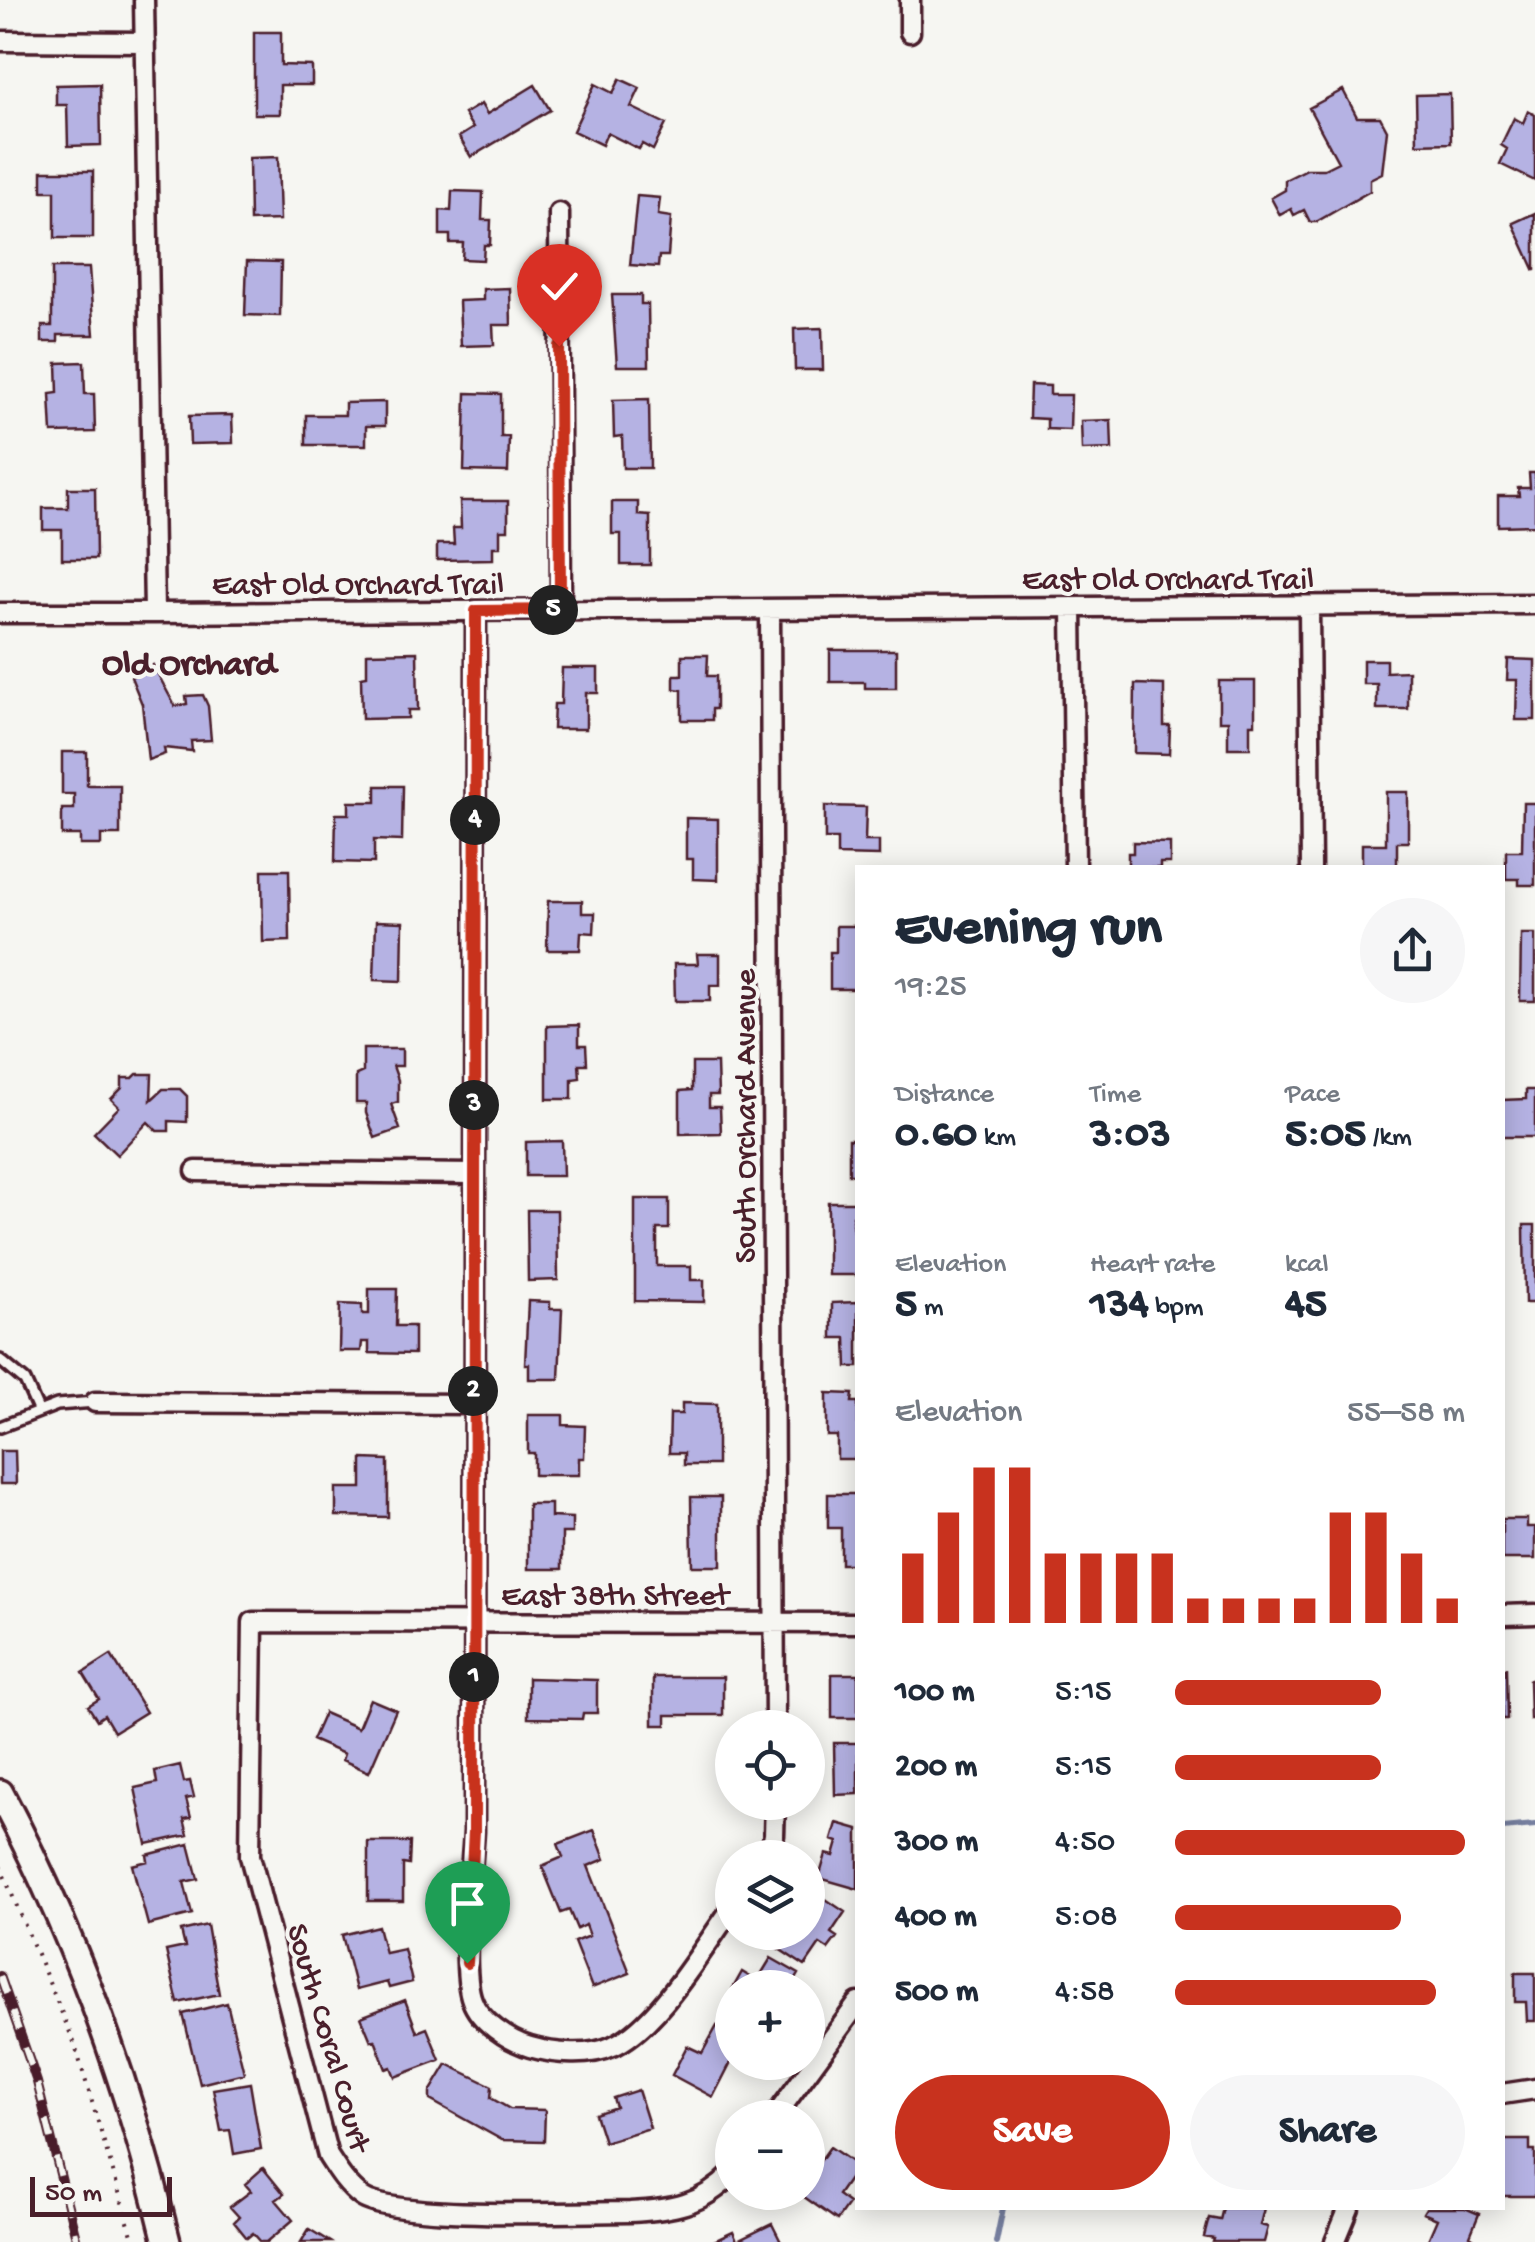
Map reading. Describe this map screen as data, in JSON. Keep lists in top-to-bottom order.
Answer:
{
  "streets": {
    "street": [
      "East Old Orchard Trail",
      "South Orchard Avenue",
      "East 38th Street",
      "South Coral Court"
    ]
  },
  "crossings": [
    ["East Old Orchard Trail", "South Orchard Avenue"],
    ["South Orchard Avenue", "East 38th Street"],
    ["East 38th Street", "South Coral Court"]
  ],
  "districts": ["Old Orchard"],
  "scale_bar": "50 m",
  "page": {
    "pins": [
      "5",
      "4",
      "3",
      "2",
      "1"
    ],
    "heading": ["Evening run", "19:25"],
    "stats": [
      ["Distance", "0.60 km"],
      ["Time", "3:03"],
      ["Pace", "5:05 /km"],
      ["Elevation", "5 m"],
      ["Heart rate", "134 bpm"],
      ["kcal", "45"]
    ],
    "chart": ["Elevation", "55–58 m"],
    "list": [
      {
        "name": "100 m",
        "note": "5:15"
      },
      {
        "name": "200 m",
        "note": "5:15"
      },
      {
        "name": "300 m",
        "note": "4:50"
      },
      {
        "name": "400 m",
        "note": "5:08"
      },
      {
        "name": "500 m",
        "note": "4:58"
      }
    ],
    "map_buttons": ["+", "−"],
    "buttons": ["Save", "Share"],
    "scale": "50 m"
  }
}
